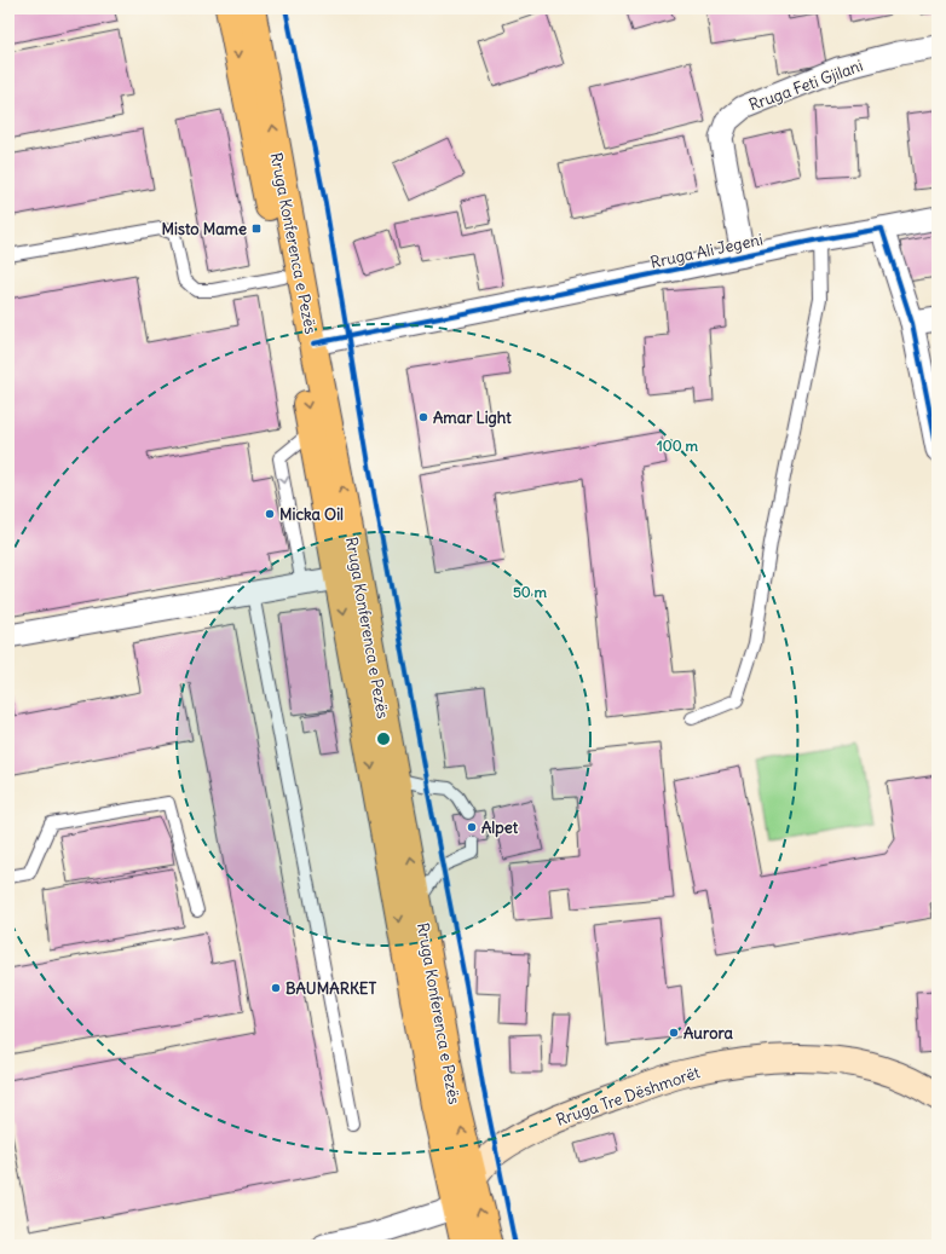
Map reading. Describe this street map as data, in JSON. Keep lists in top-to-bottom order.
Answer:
{
  "streets": {
    "main road": ["Rruga Konferenca e Pezës", "Rruga Tre Dëshmorët"],
    "street": ["Rruga Feti Gjilani", "Rruga Ali Jegeni"]
  },
  "crossings": [
    ["Rruga Feti Gjilani", "Rruga Ali Jegeni"],
    ["Rruga Konferenca e Pezës", "Rruga Ali Jegeni"],
    ["Rruga Konferenca e Pezës", "Rruga Tre Dëshmorët"]
  ],
  "places": {
    "transit": ["Misto Mame"],
    "other": [
      "Amar Light",
      "Micka Oil",
      "Alpet",
      "BAUMARKET",
      "Aurora"
    ]
  },
  "rings": ["100 m", "50 m"]
}
